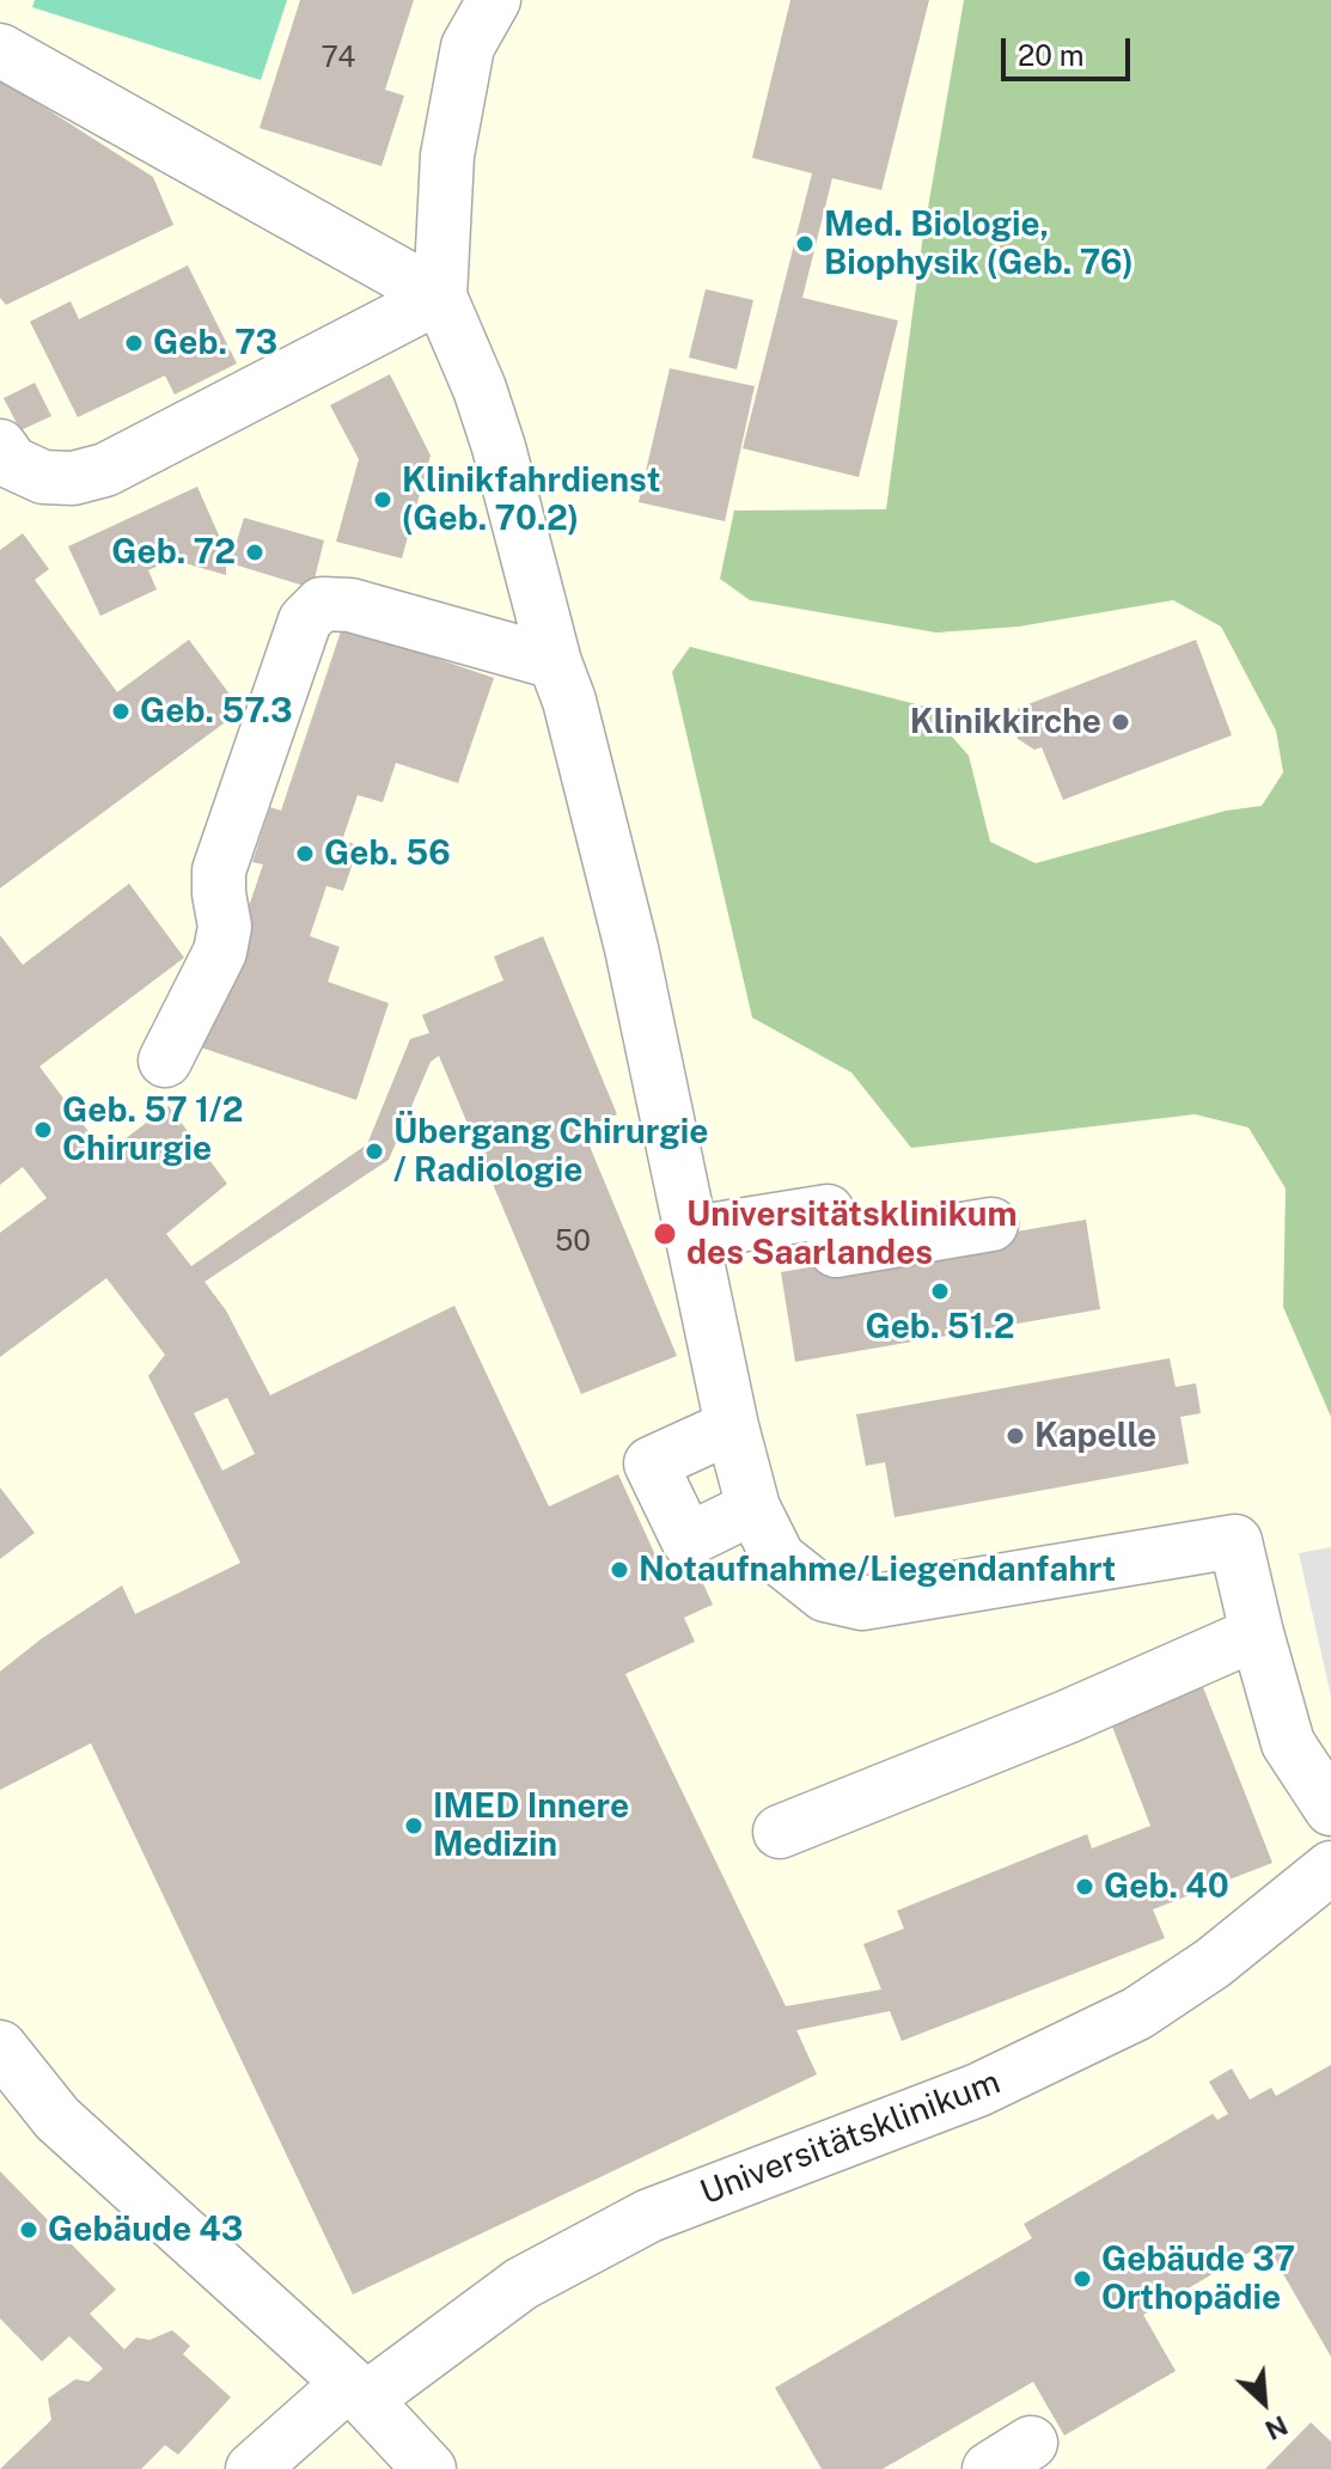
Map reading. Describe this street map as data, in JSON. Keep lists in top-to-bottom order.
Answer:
{
  "streets": {
    "street": ["Universitätsklinikum"]
  },
  "places": [
    "Med. Biologie, Biophysik (Geb. 76)",
    "Geb. 73",
    "Klinikfahrdienst (Geb. 70.2)",
    "Geb. 72",
    "Geb. 57.3",
    "Klinikkirche",
    "Geb. 56",
    "Geb. 57 1/2 Chirurgie",
    "Übergang Chirurgie / Radiologie",
    "Universitätsklinikum des Saarlandes",
    "Geb. 51.2",
    "Kapelle",
    "Notaufnahme/Liegendanfahrt",
    "IMED Innere Medizin",
    "Geb. 40",
    "Gebäude 43",
    "Gebäude 37 Orthopädie"
  ],
  "house_numbers": ["74", "50"],
  "scale_bar": "20 m",
  "north": "bottom right"
}
